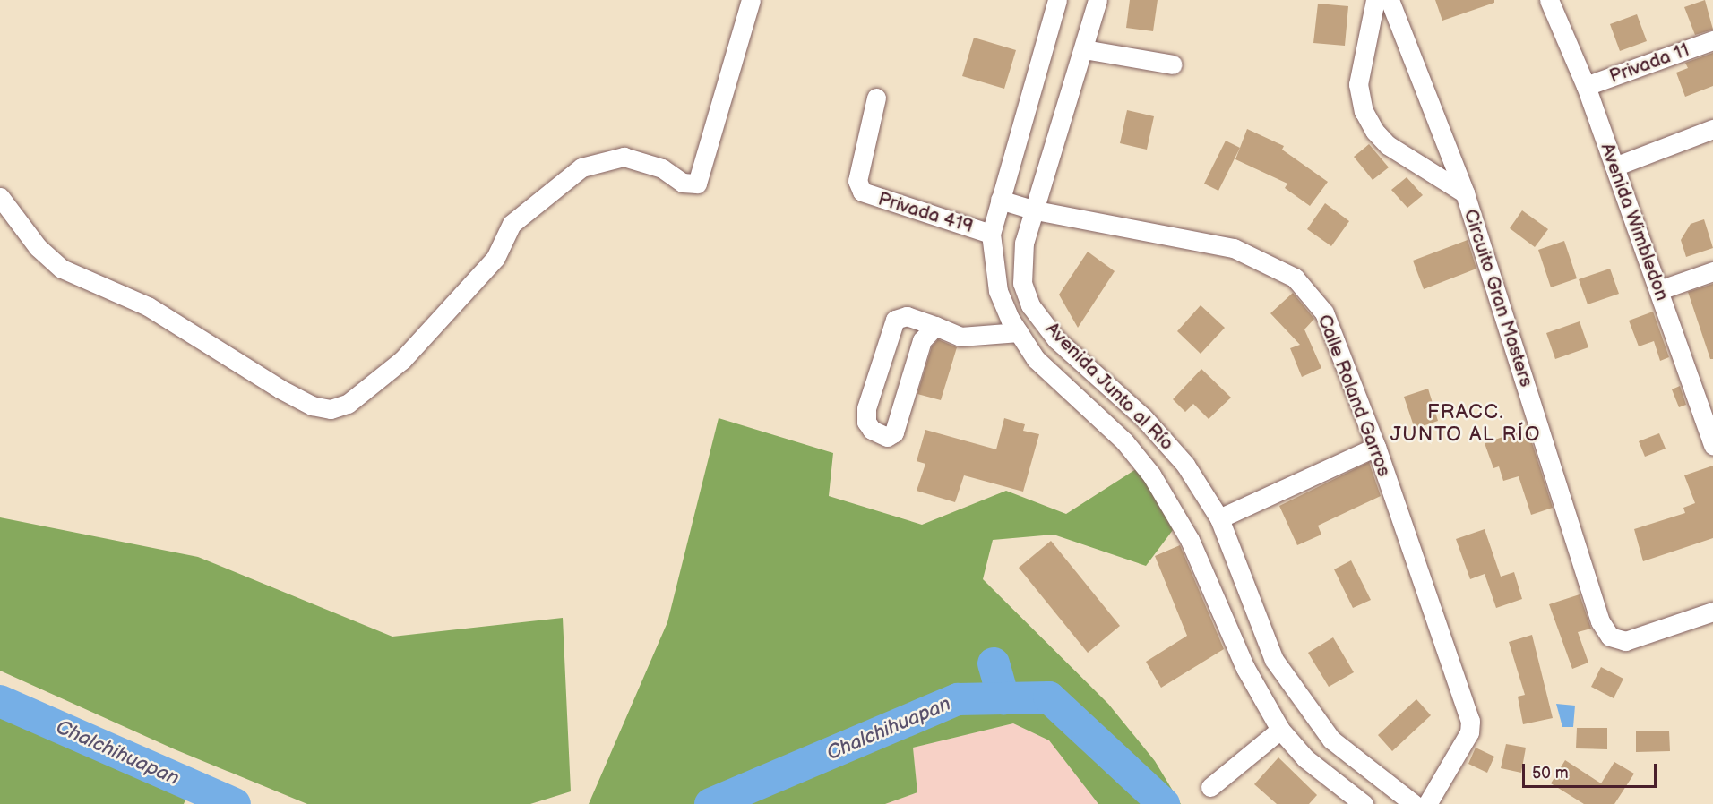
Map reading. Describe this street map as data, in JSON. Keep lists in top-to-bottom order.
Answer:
{
  "streets": {
    "street": [
      "Privada 11",
      "Privada 419",
      "Avenida Wimbledon",
      "Circuito Gran Masters",
      "Avenida Junto al Río",
      "Calle Roland Garros"
    ]
  },
  "crossings": [
    ["Privada 11", "Avenida Wimbledon"],
    ["Privada 419", "Avenida Junto al Río"],
    ["Avenida Junto al Río", "Calle Roland Garros"]
  ],
  "districts": ["FRACC. JUNTO AL RÍO"],
  "water": ["Chalchihuapan"],
  "scale_bar": "50 m"
}
